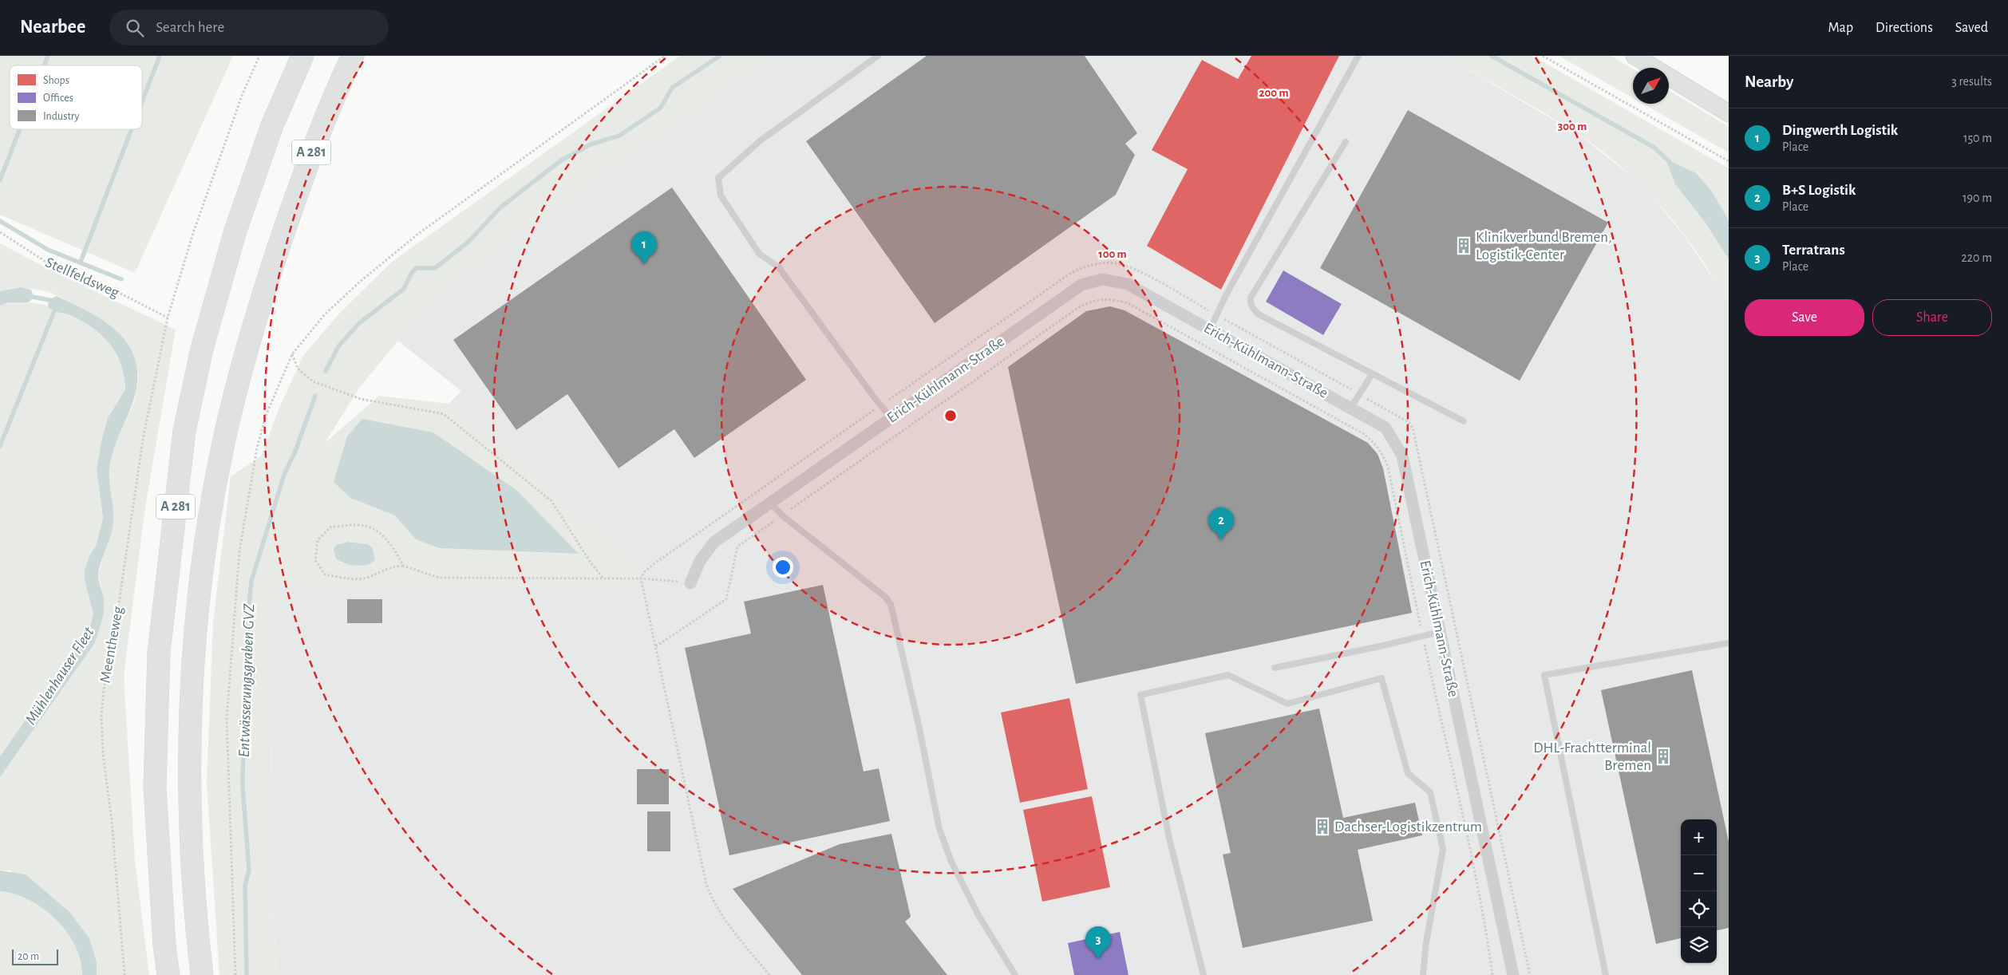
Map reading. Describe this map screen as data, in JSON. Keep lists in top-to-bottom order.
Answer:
{
  "streets": {
    "highway": ["A 281"],
    "street": ["Erich-Kühlmann-Straße"],
    "path": ["Stellfeldsweg", "Meentheweg"]
  },
  "crossings": [
    ["Stellfeldsweg", "Meentheweg"]
  ],
  "water": ["Mühlenhauser Fleet", "Entwässerungsgraben GVZ"],
  "places": {
    "building": ["Klinikverbund Bremen, Logistik-Center", "DHL-Frachtterminal Bremen", "Dachser-Logistikzentrum"]
  },
  "legend": ["Shops", "Offices", "Industry"],
  "scale_bar": "20 m",
  "north": "top right",
  "page": {
    "header": "Nearbee",
    "search": "Search here",
    "nav": ["Map", "Directions", "Saved"],
    "heading": ["Nearby", "3 results"],
    "list": [
      {
        "mark": "1",
        "name": "Dingwerth Logistik",
        "note": "Place",
        "value": "150 m"
      },
      {
        "mark": "2",
        "name": "B+S Logistik",
        "note": "Place",
        "value": "190 m"
      },
      {
        "mark": "3",
        "name": "Terratrans",
        "note": "Place",
        "value": "220 m"
      }
    ],
    "pins": ["1", "2", "3"],
    "buttons": ["Save", "Share"],
    "map_buttons": ["+", "−"],
    "scale": "20 m"
  },
  "rings": ["200 m", "300 m", "100 m"]
}
